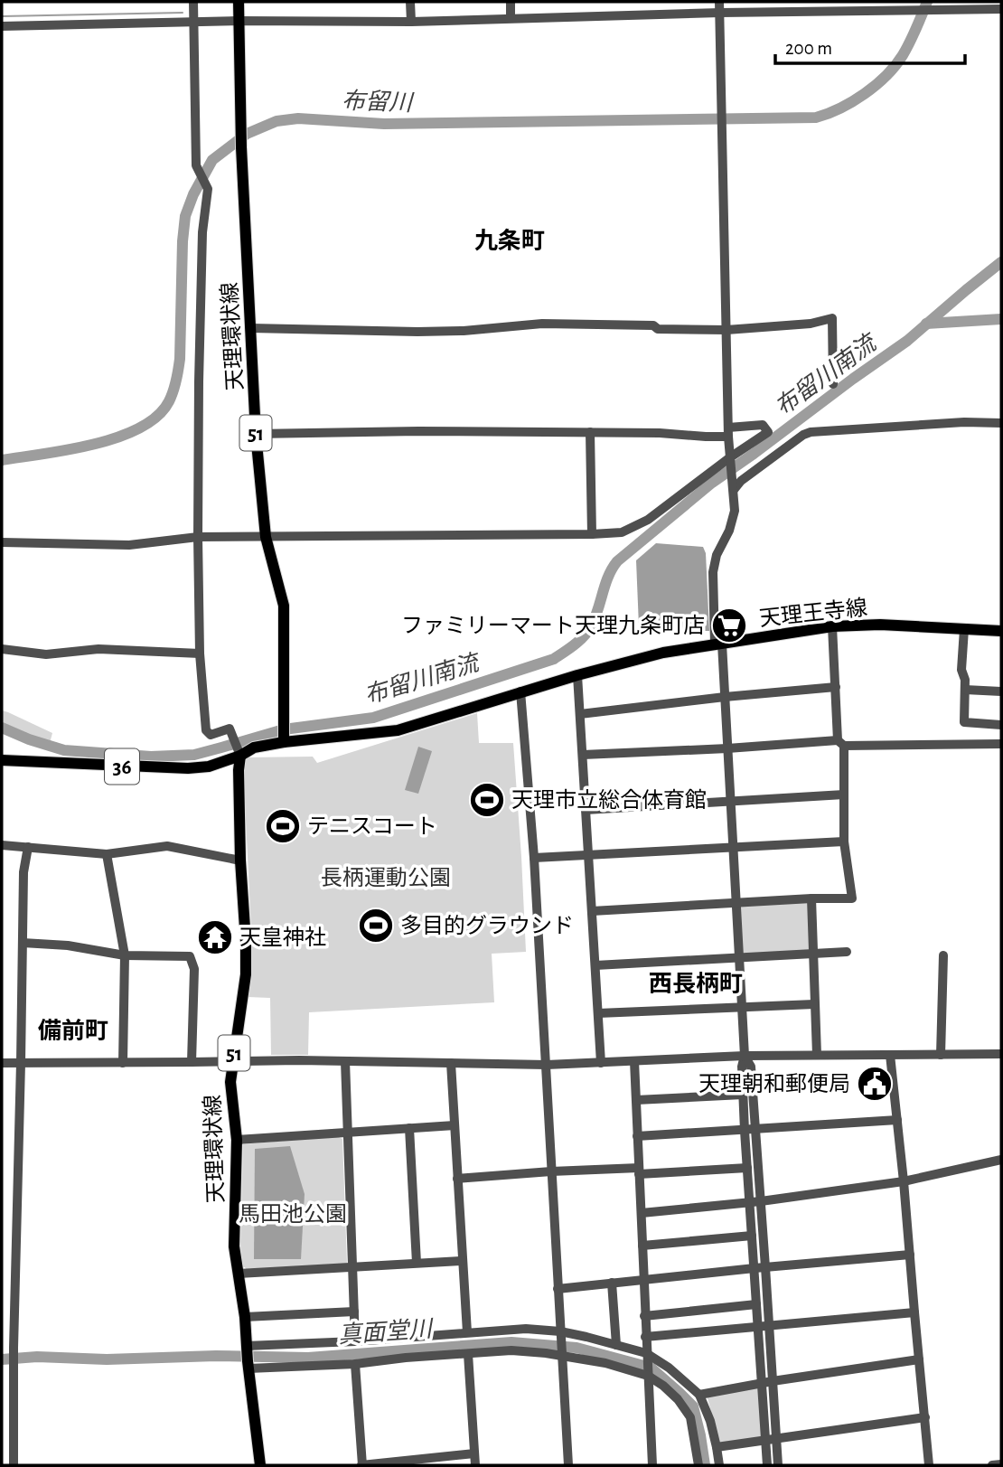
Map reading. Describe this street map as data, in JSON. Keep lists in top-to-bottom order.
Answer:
{
  "streets": {
    "main road": [
      "天理環状線",
      "51",
      "天理王寺線",
      "36"
    ]
  },
  "crossings": [
    ["天理環状線", "天理王寺線"]
  ],
  "districts": ["九条町", "西長柄町", "備前町"],
  "water": ["布留川", "布留川南流", "真面堂川"],
  "parks": ["長柄運動公園", "馬田池公園"],
  "places": {
    "supermarket": ["ファミリーマート天理九条町店"],
    "sports": ["天理市立総合体育館", "テニスコート", "多目的グラウンド"],
    "temple": ["天皇神社"],
    "public building": ["天理朝和郵便局"]
  },
  "scale_bar": "200 m"
}
